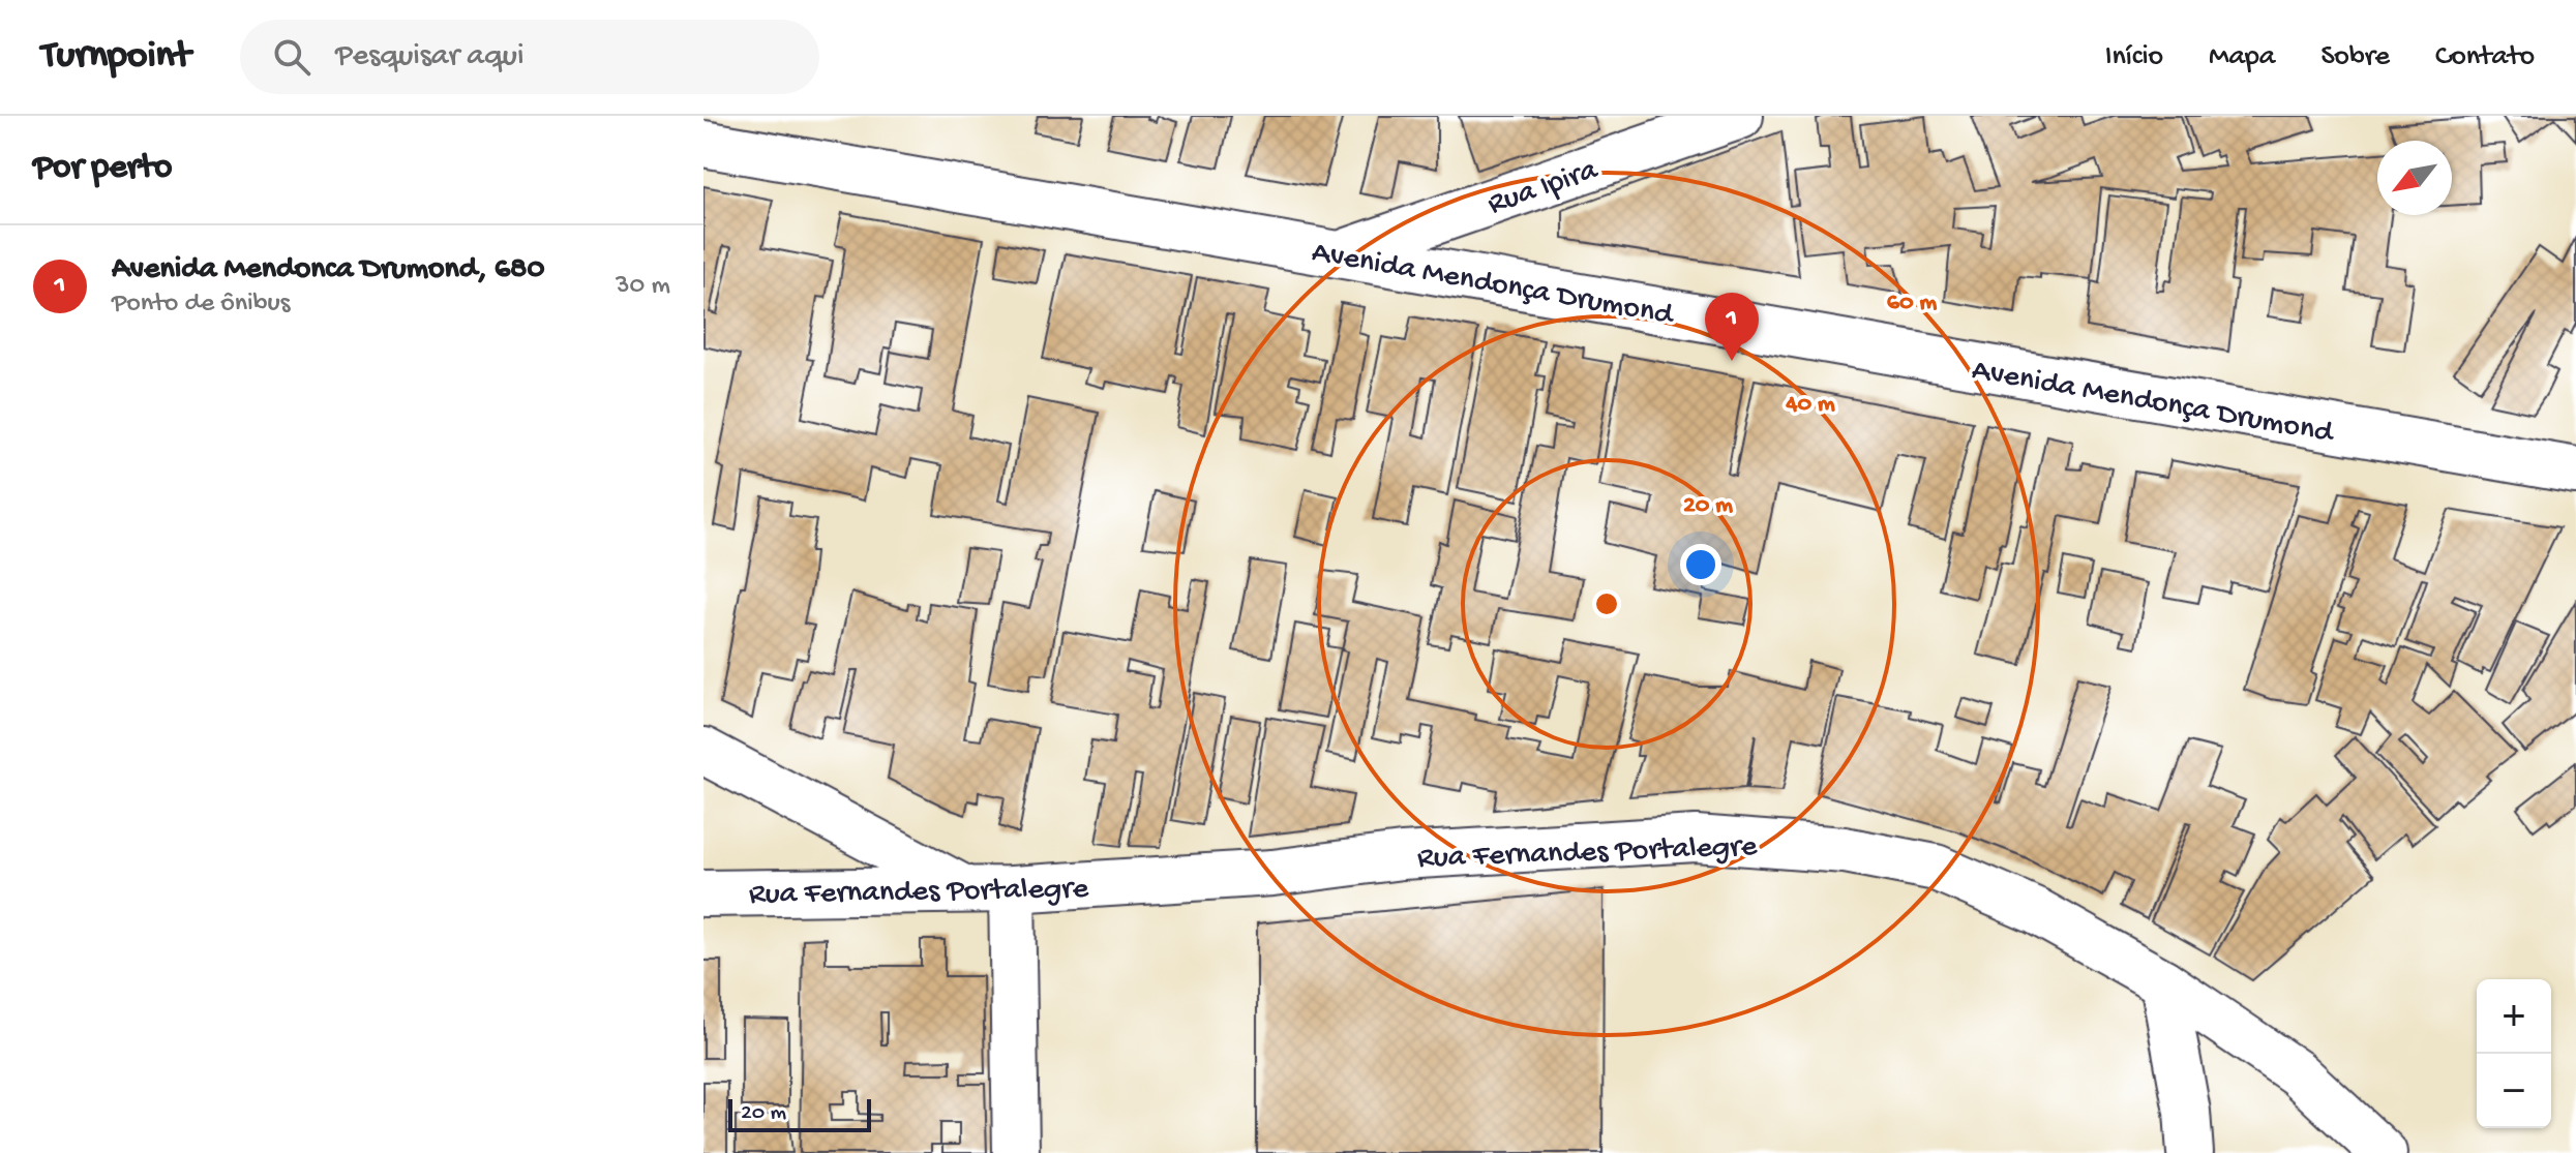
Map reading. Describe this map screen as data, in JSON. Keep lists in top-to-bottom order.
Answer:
{
  "streets": {
    "street": ["Rua Ipira", "Avenida Mendonça Drumond", "Rua Fernandes Portalegre"]
  },
  "crossings": [
    ["Rua Ipira", "Avenida Mendonça Drumond"]
  ],
  "scale_bar": "20 m",
  "north": "bottom left",
  "page": {
    "header": "Turnpoint",
    "search": "Pesquisar aqui",
    "nav": [
      "Início",
      "Mapa",
      "Sobre",
      "Contato"
    ],
    "heading": "Por perto",
    "list": [
      {
        "mark": "1",
        "name": "Avenida Mendonca Drumond, 680",
        "note": "Ponto de ônibus",
        "value": "30 m"
      }
    ],
    "pins": "1",
    "map_buttons": ["+", "−"],
    "scale": "20 m"
  },
  "rings": ["60 m", "40 m", "20 m"]
}
